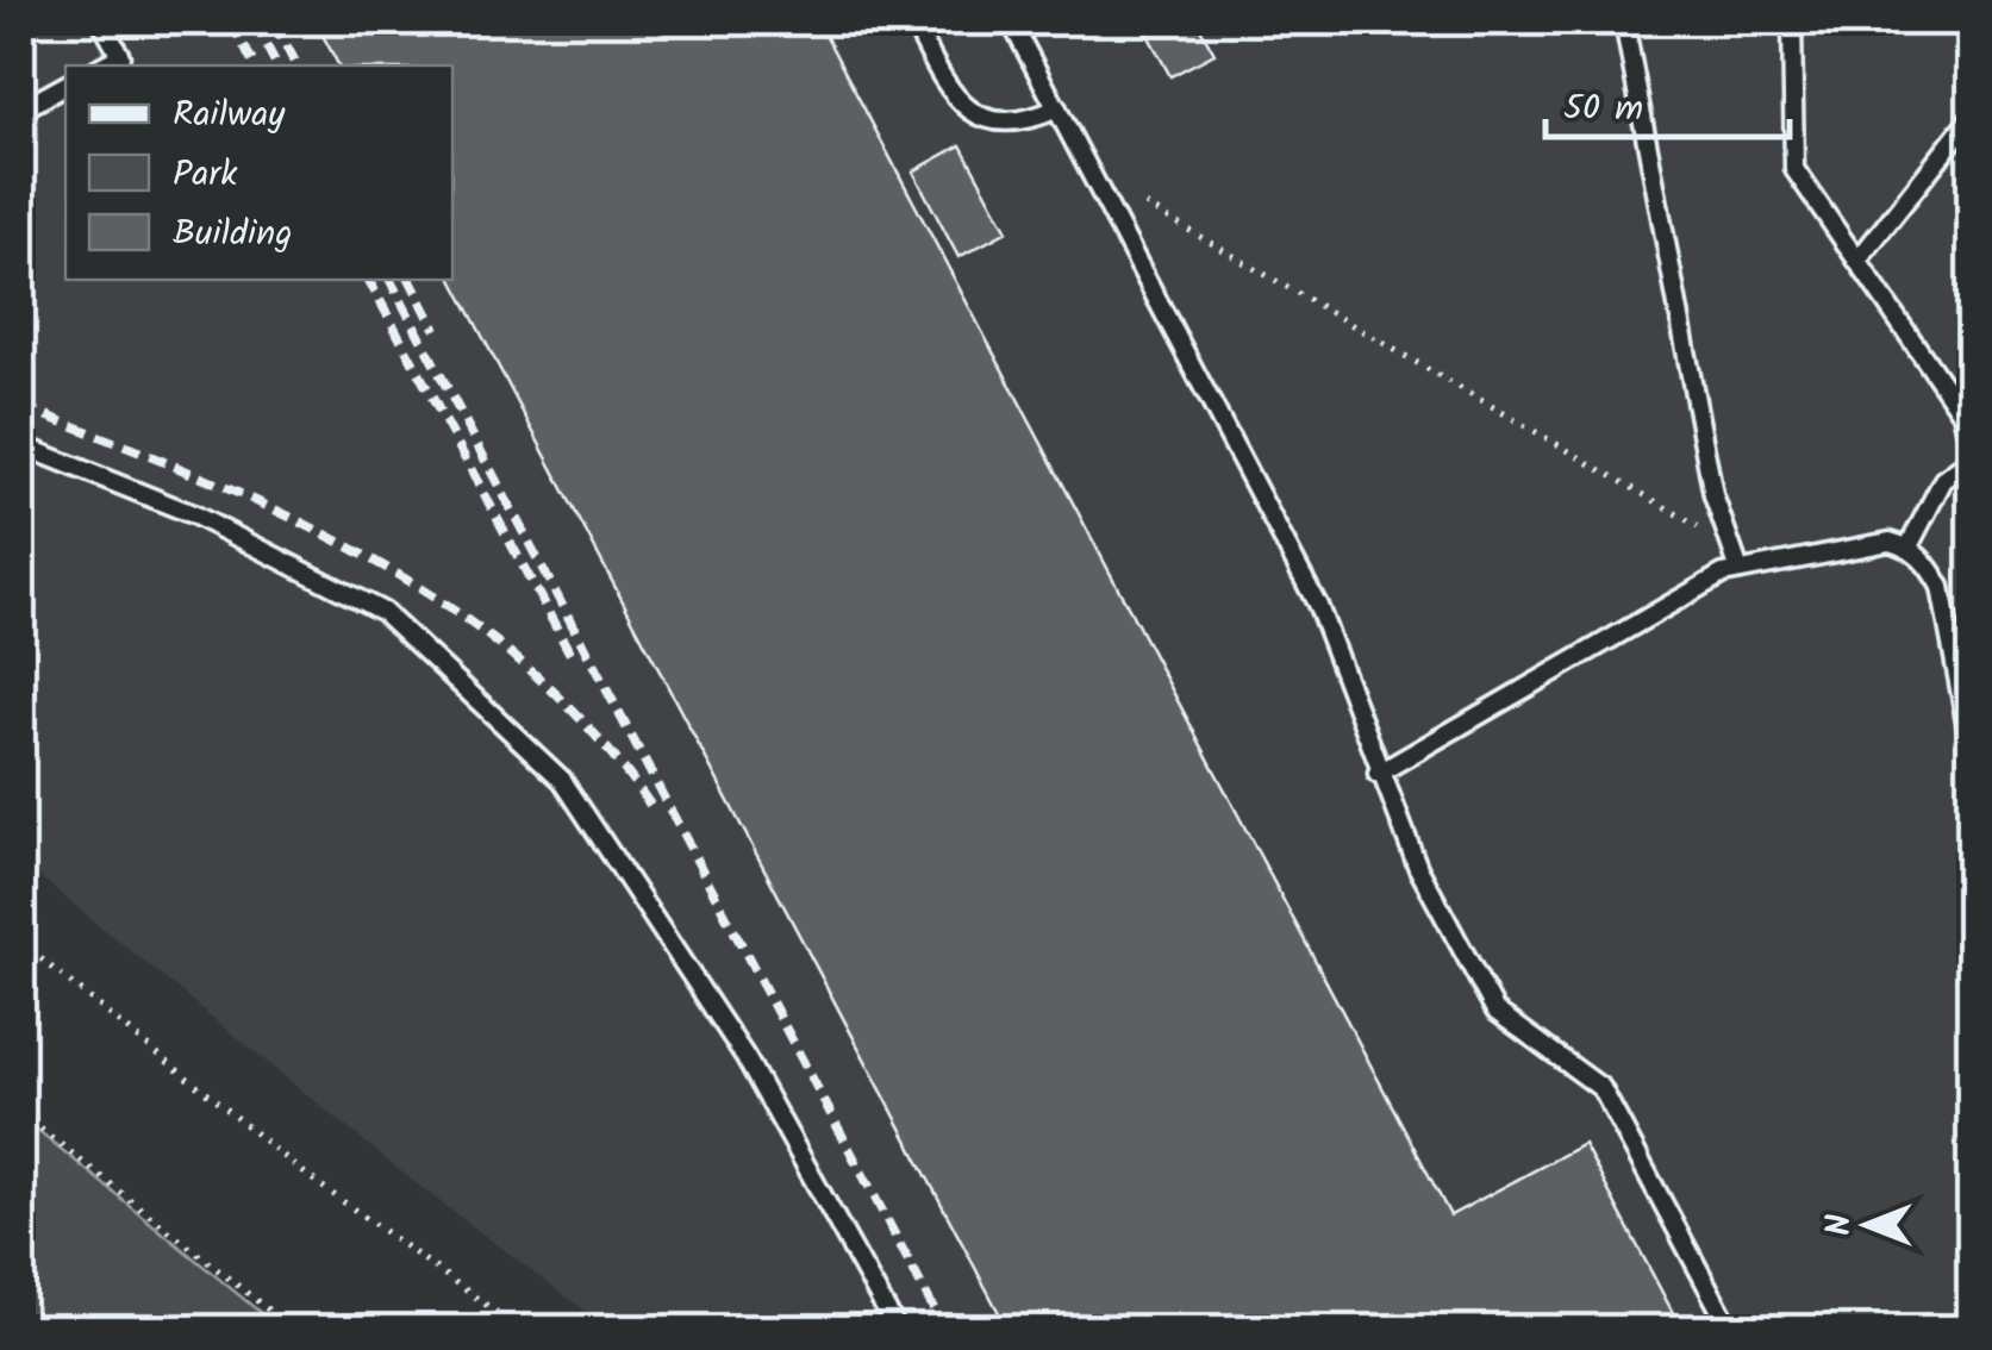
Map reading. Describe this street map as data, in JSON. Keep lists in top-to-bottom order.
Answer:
{
  "legend": ["Railway", "Park", "Building"],
  "scale_bar": "50 m",
  "north": "left"
}
